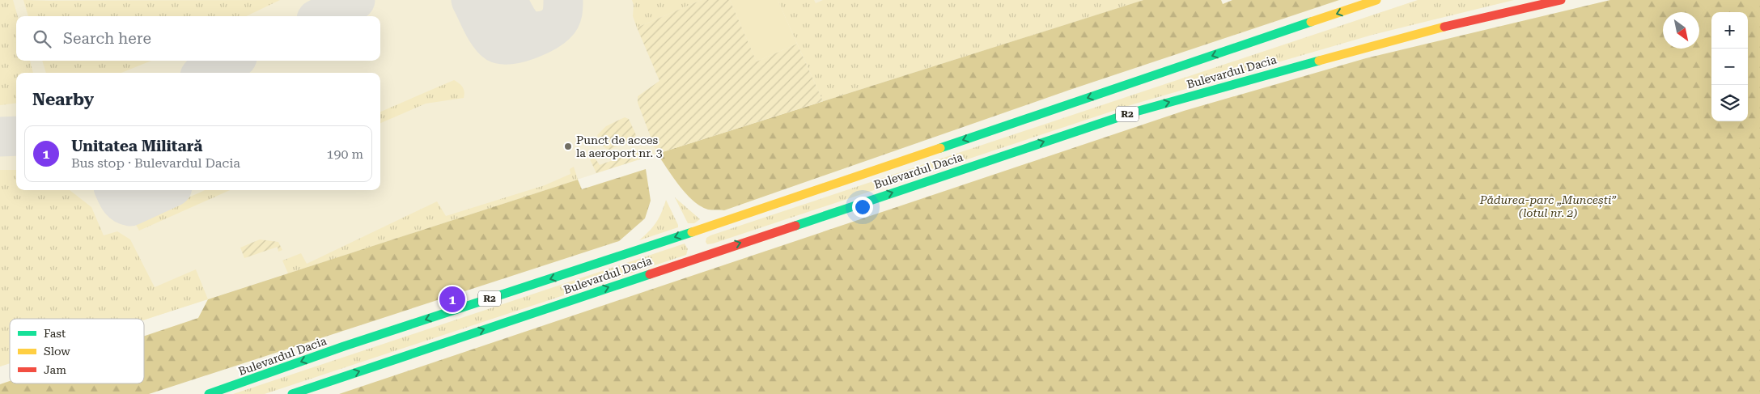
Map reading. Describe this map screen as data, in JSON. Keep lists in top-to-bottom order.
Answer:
{
  "streets": {
    "main road": ["Bulevardul Dacia", "R2"]
  },
  "parks": ["Pădurea-parc „Muncești” (lotul nr. 2)"],
  "places": ["Punct de acces la aeroport nr. 3"],
  "legend": ["Fast", "Slow", "Jam"],
  "north": "bottom right",
  "page": {
    "map_buttons": ["+", "−"],
    "search": "Search here",
    "heading": "Nearby",
    "list": [
      {
        "mark": "1",
        "name": "Unitatea Militară",
        "note": "Bus stop · Bulevardul Dacia",
        "value": "190 m"
      }
    ],
    "pins": "1"
  }
}
